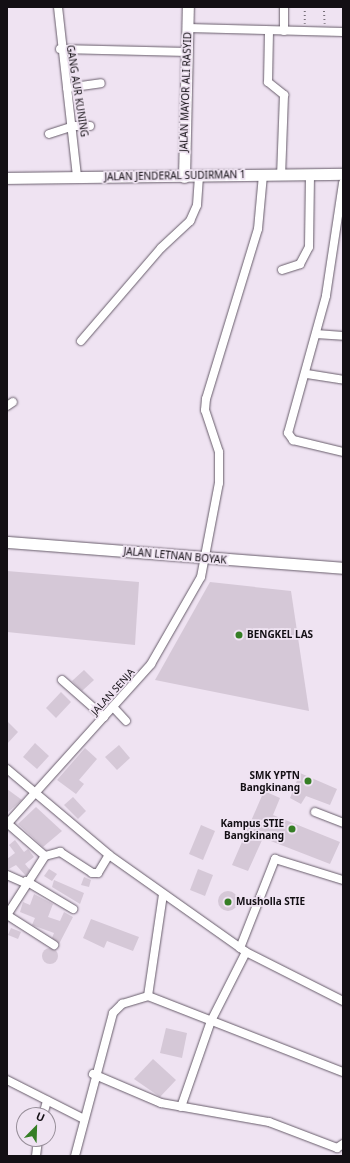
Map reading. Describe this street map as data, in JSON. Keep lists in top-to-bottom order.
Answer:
{
  "streets": {
    "street": [
      "GANG AUR KUNING",
      "JALAN MAYOR ALI RASYID",
      "JALAN JENDERAL SUDIRMAN 1",
      "JALAN LETNAN BOYAK",
      "JALAN SENJA"
    ]
  },
  "crossings": [
    ["GANG AUR KUNING", "JALAN JENDERAL SUDIRMAN 1"],
    ["JALAN MAYOR ALI RASYID", "JALAN JENDERAL SUDIRMAN 1"],
    ["JALAN JENDERAL SUDIRMAN 1", "JALAN SENJA"],
    ["JALAN LETNAN BOYAK", "JALAN SENJA"]
  ],
  "places": [
    "BENGKEL LAS",
    "SMK YPTN Bangkinang",
    "Kampus STIE Bangkinang",
    "Musholla STIE"
  ],
  "north": "top right"
}
